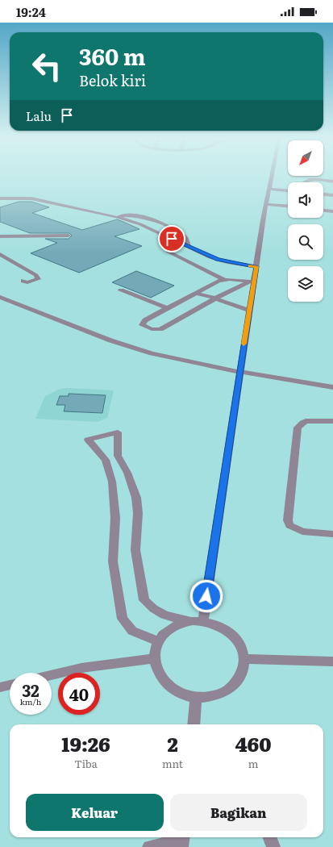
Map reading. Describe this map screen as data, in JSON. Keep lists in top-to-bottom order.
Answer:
{
  "north": "bottom left",
  "page": {
    "status": "19:24",
    "turn": ["360 m", "Belok kiri"],
    "then": "Lalu",
    "speed": "32 km/h",
    "limit": "40",
    "eta": [
      "19:26",
      "Tiba",
      "2",
      "mnt",
      "460",
      "m"
    ],
    "buttons": ["Keluar", "Bagikan"]
  }
}
